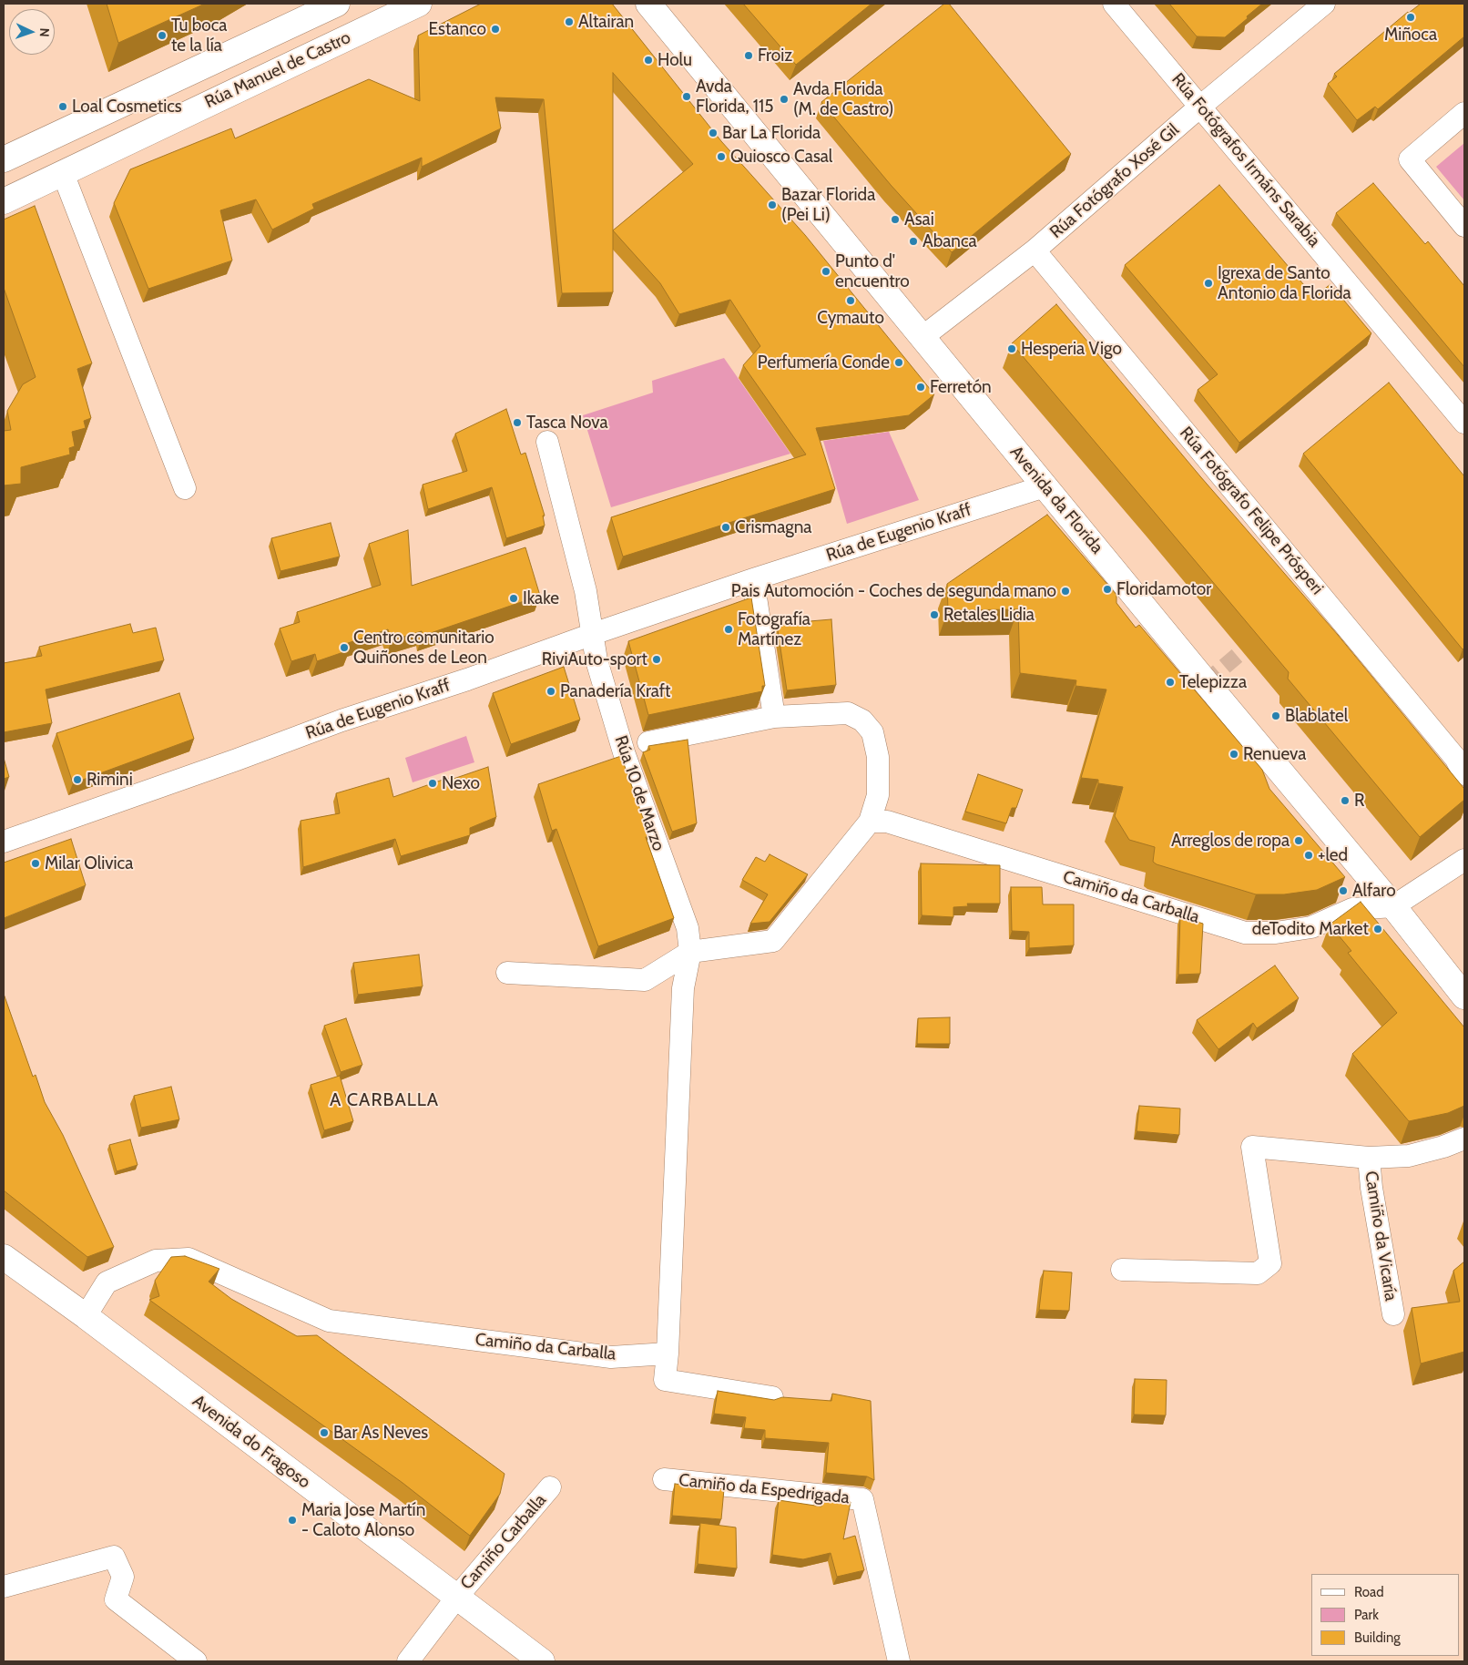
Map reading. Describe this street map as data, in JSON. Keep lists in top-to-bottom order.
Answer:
{
  "streets": {
    "main road": ["Rúa Manuel de Castro", "Avenida da Florida", "Avenida do Fragoso"],
    "street": [
      "Rúa Fotógrafos Irmáns Sarabia",
      "Rúa Fotógrafo Xosé Gil",
      "Rúa Fotógrafo Felipe Prósperi",
      "Rúa de Eugenio Kraff",
      "Rúa 10 de Marzo",
      "Camiño da Carballa",
      "Camiño da Vicaría",
      "Camiño da Espedrigada",
      "Camiño Carballa"
    ]
  },
  "crossings": [
    ["Rúa Fotógrafos Irmáns Sarabia", "Rúa Fotógrafo Xosé Gil"],
    ["Rúa Fotógrafo Xosé Gil", "Avenida da Florida"],
    ["Rúa Fotógrafo Xosé Gil", "Rúa Fotógrafo Felipe Prósperi"],
    ["Avenida da Florida", "Rúa de Eugenio Kraff"],
    ["Avenida da Florida", "Camiño da Carballa"],
    ["Rúa de Eugenio Kraff", "Rúa 10 de Marzo"],
    ["Camiño da Carballa", "Avenida do Fragoso"],
    ["Avenida do Fragoso", "Camiño Carballa"]
  ],
  "districts": ["A CARBALLA"],
  "places": [
    "Miñoca",
    "Altairan",
    "Estanco",
    "Tu boca te la lía",
    "Froiz",
    "Holu",
    "Avda Florida, 115",
    "Avda Florida (M. de Castro)",
    "Loal Cosmetics",
    "Bar La Florida",
    "Quiosco Casal",
    "Bazar Florida (Pei Li)",
    "Asai",
    "Abanca",
    "Punto d' encuentro",
    "Igrexa de Santo Antonio da Florida",
    "Cymauto",
    "Hesperia Vigo",
    "Perfumería Conde",
    "Ferretón",
    "Tasca Nova",
    "Crismagna",
    "Floridamotor",
    "Pais Automoción - Coches de segunda mano",
    "Ikake",
    "Retales Lidia",
    "Fotografía Martínez",
    "Centro comunitario Quiñones de Leon",
    "RiviAuto-sport",
    "Telepizza",
    "Panadería Kraft",
    "Blablatel",
    "Renueva",
    "Rimini",
    "Nexo",
    "R",
    "Arreglos de ropa",
    "+led",
    "Milar Olivica",
    "Alfaro",
    "deTodito Market",
    "Bar As Neves",
    "Maria Jose Martín - Caloto Alonso"
  ],
  "legend": ["Road", "Park", "Building"],
  "north": "right"
}
